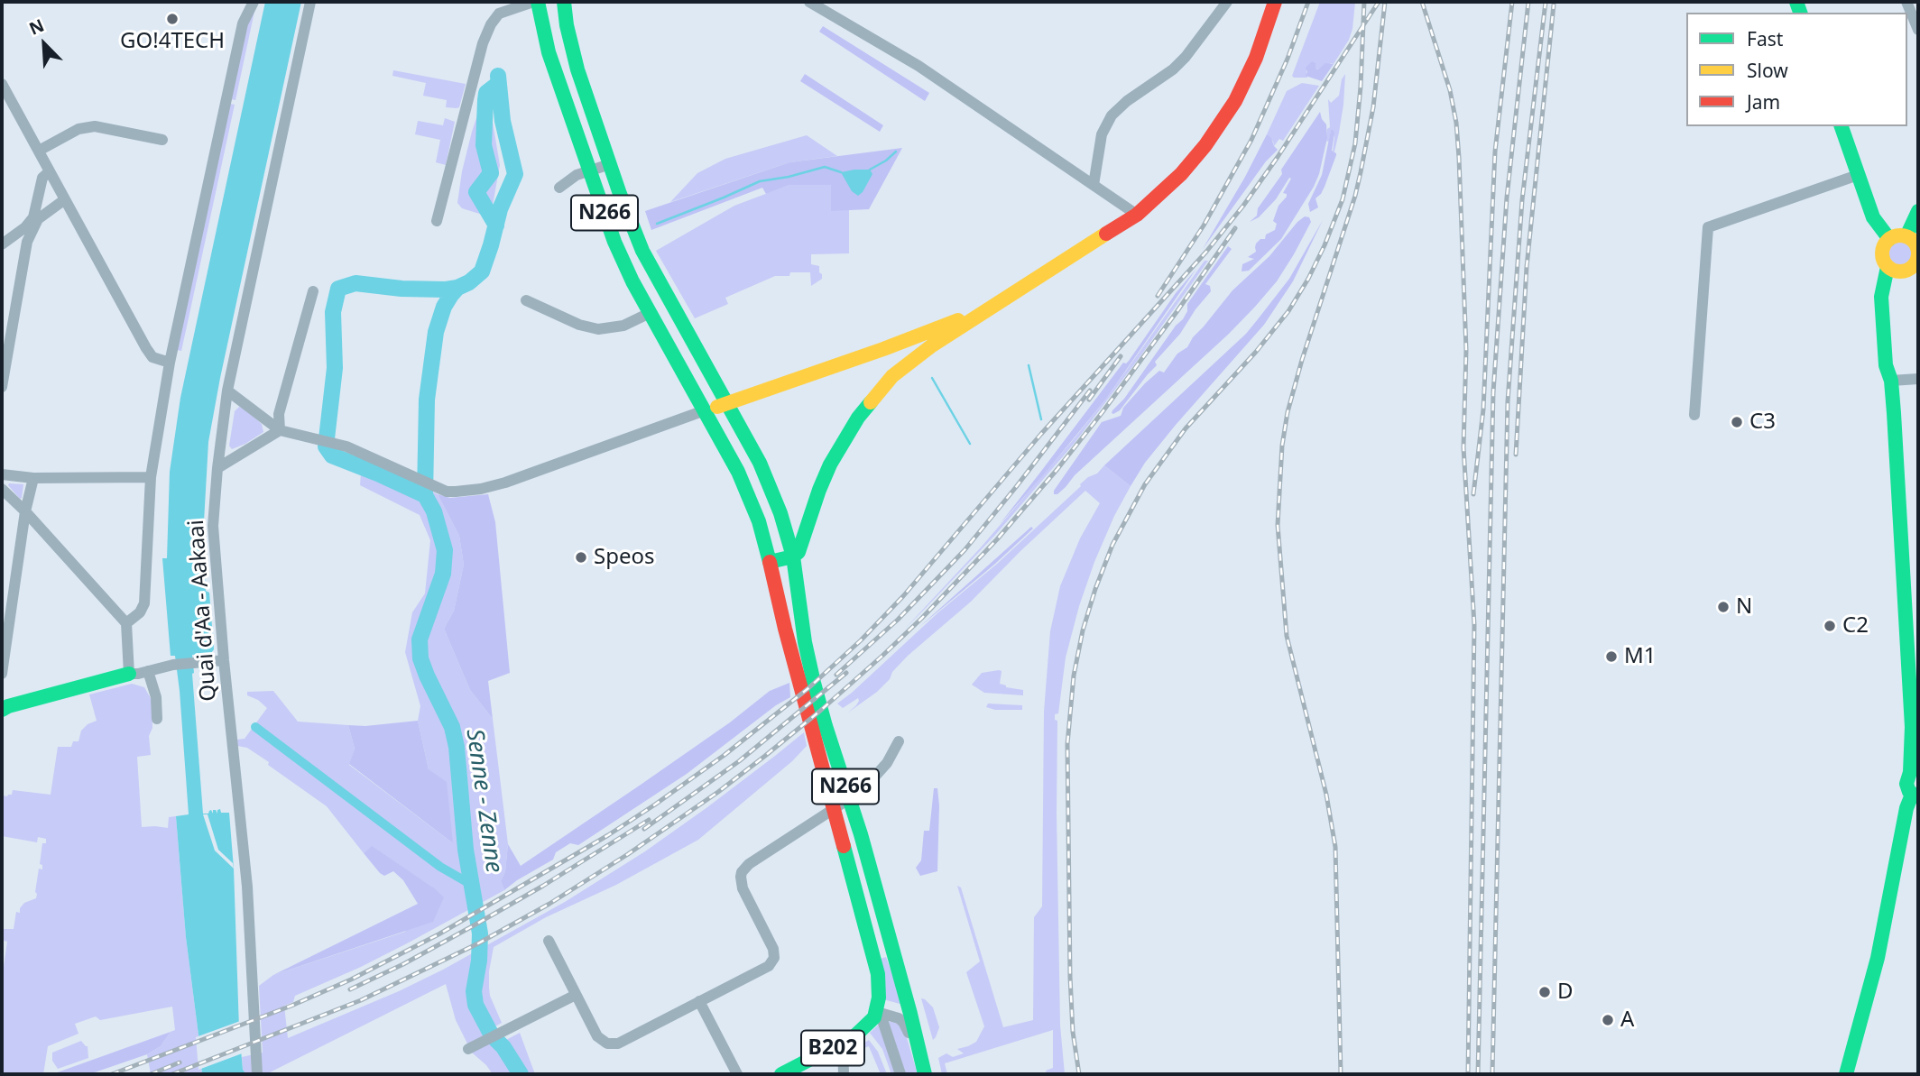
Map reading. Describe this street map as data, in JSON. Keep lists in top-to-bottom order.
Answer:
{
  "streets": {
    "main road": ["N266", "B202"],
    "street": ["Quai d'Aa - Aakaai"]
  },
  "crossings": [
    ["N266", "B202"]
  ],
  "water": ["Senne - Zenne"],
  "places": [
    "GO!4TECH",
    "C3",
    "Speos",
    "N",
    "C2",
    "M1",
    "D",
    "A"
  ],
  "legend": ["Fast", "Slow", "Jam"],
  "north": "top left"
}
